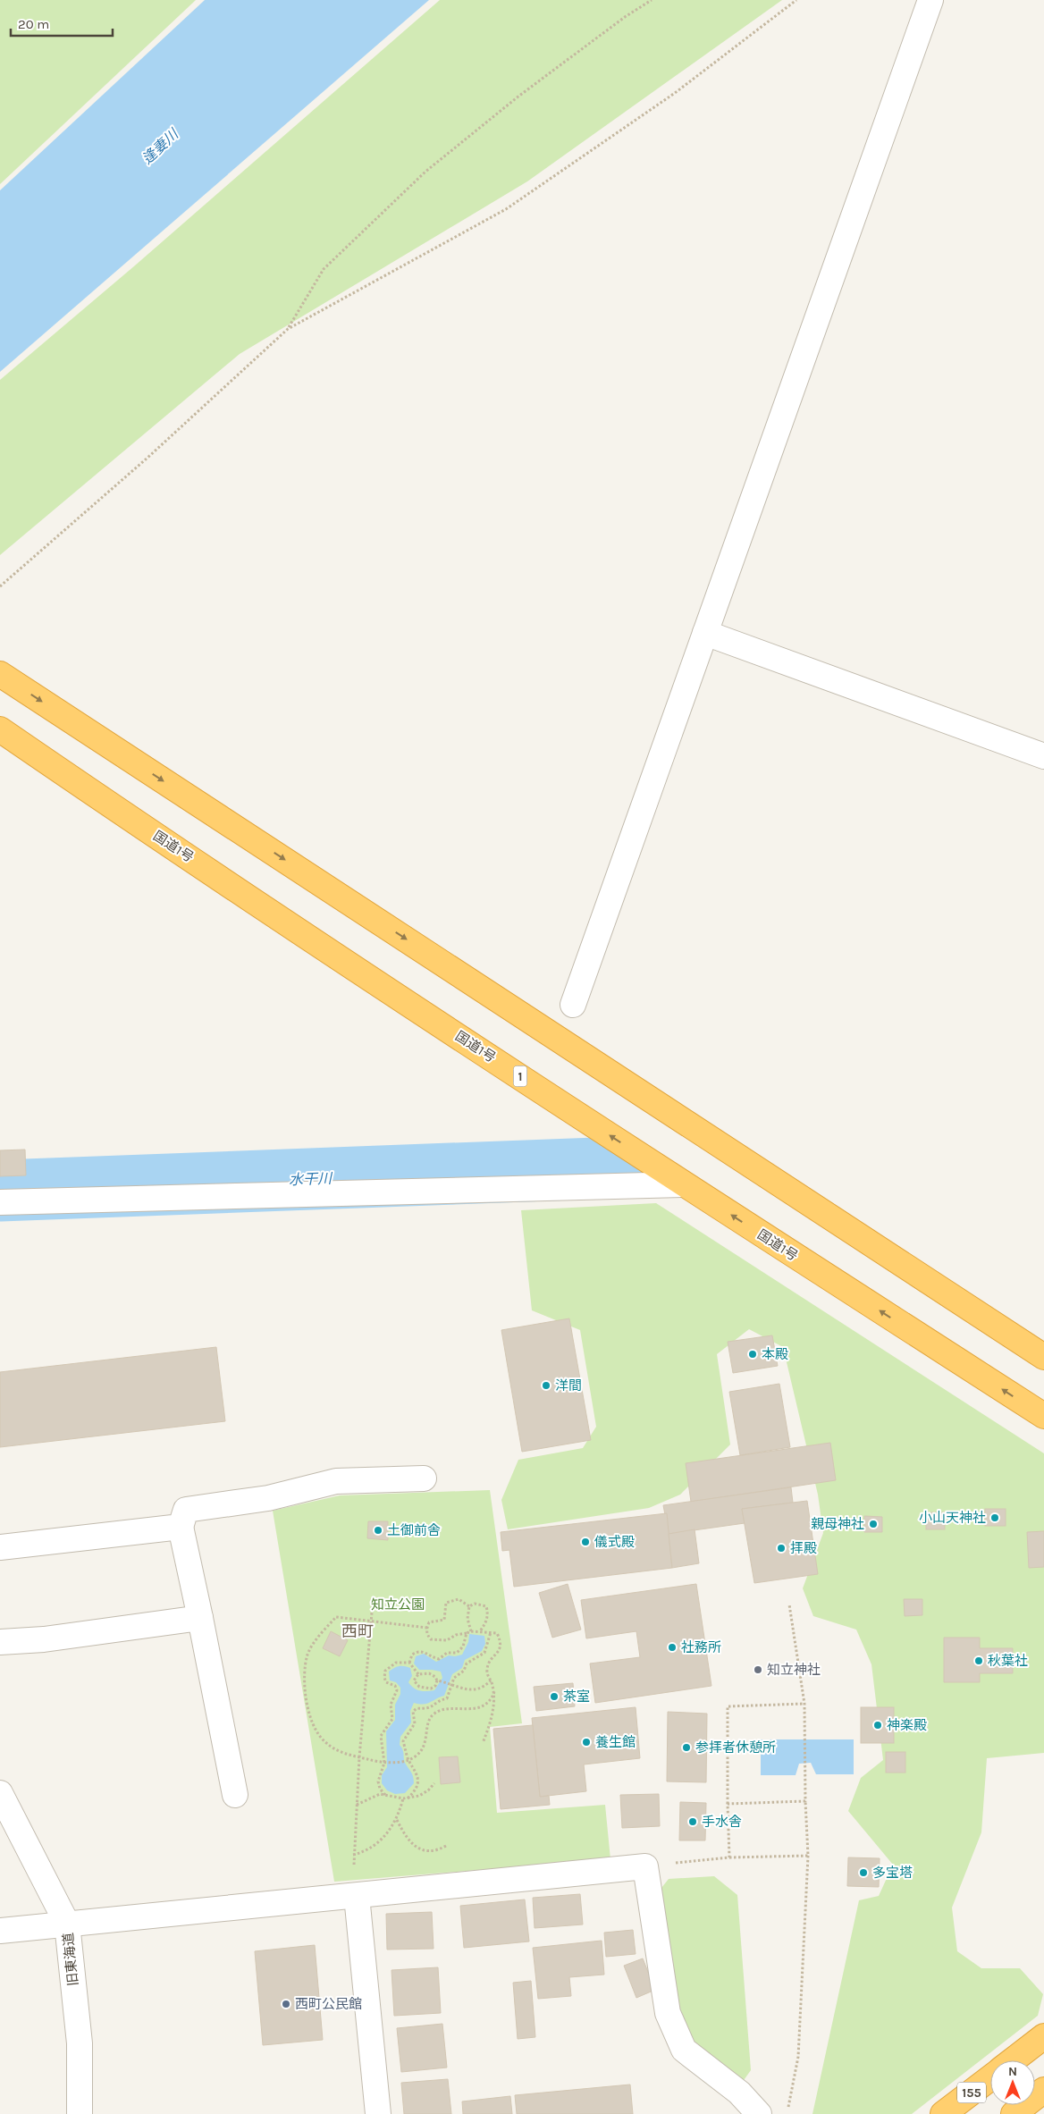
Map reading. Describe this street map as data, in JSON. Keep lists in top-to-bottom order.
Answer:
{
  "streets": {
    "highway": ["国道1号", "1", "155"],
    "street": ["旧東海道"]
  },
  "districts": ["西町"],
  "water": ["逢妻川", "水干川"],
  "parks": ["知立公園"],
  "places": [
    "本殿",
    "洋間",
    "小山天神社",
    "親母神社",
    "土御前舎",
    "儀式殿",
    "拝殿",
    "社務所",
    "秋葉社",
    "知立神社",
    "茶室",
    "神楽殿",
    "養生館",
    "参拝者休憩所",
    "手水舎",
    "多宝塔",
    "西町公民館"
  ],
  "scale_bar": "20 m",
  "north": "top"
}
